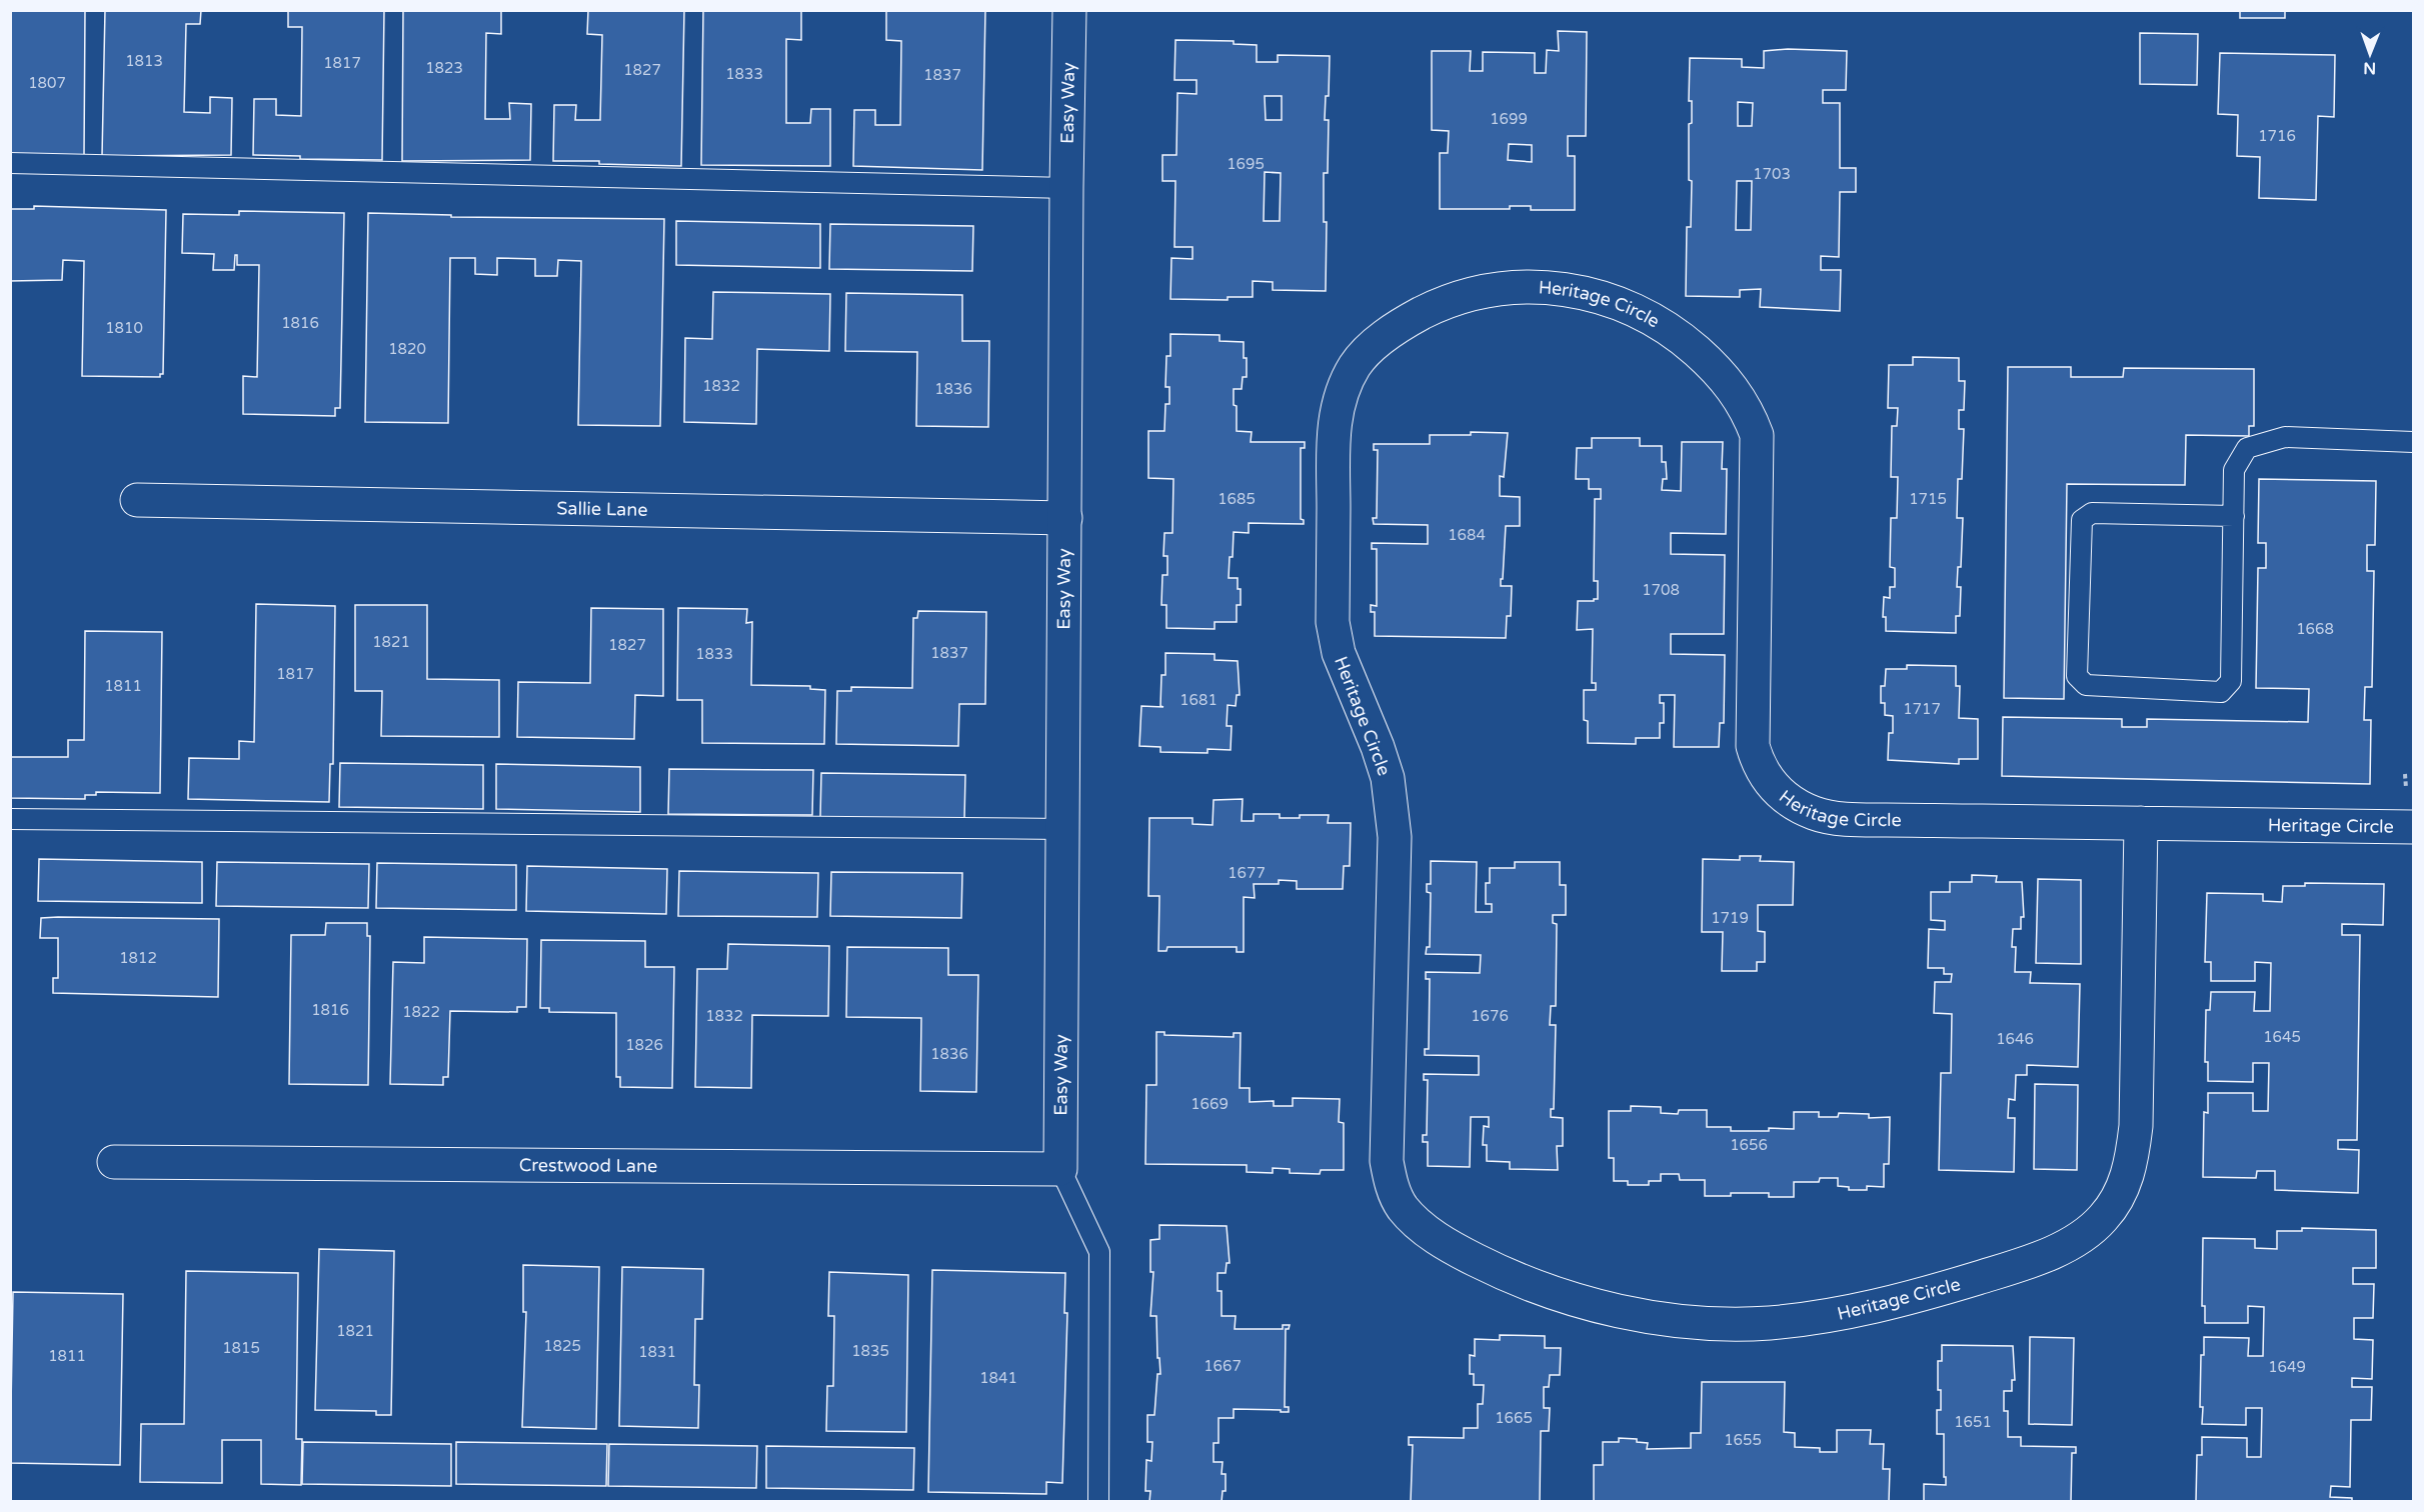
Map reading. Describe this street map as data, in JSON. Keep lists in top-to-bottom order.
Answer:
{
  "streets": {
    "street": [
      "Easy Way",
      "Heritage Circle",
      "Sallie Lane",
      "Crestwood Lane"
    ]
  },
  "crossings": [
    ["Easy Way", "Sallie Lane"],
    ["Easy Way", "Crestwood Lane"]
  ],
  "house_numbers": [
    "1813",
    "1817",
    "1823",
    "1827",
    "1833",
    "1837",
    "1807",
    "1699",
    "1716",
    "1695",
    "1703",
    "1816",
    "1810",
    "1820",
    "1832",
    "1836",
    "1685",
    "1715",
    "1684",
    "1708",
    "1668",
    "1821",
    "1827",
    "1837",
    "1833",
    "1817",
    "1811",
    "1681",
    "1717",
    "1677",
    "1719",
    "1812",
    "1816",
    "1822",
    "1832",
    "1676",
    "1645",
    "1646",
    "1826",
    "1836",
    "1669",
    "1656",
    "1821",
    "1825",
    "1815",
    "1835",
    "1831",
    "1811",
    "1667",
    "1649",
    "1841",
    "1665",
    "1651",
    "1655"
  ],
  "north": "bottom"
}
